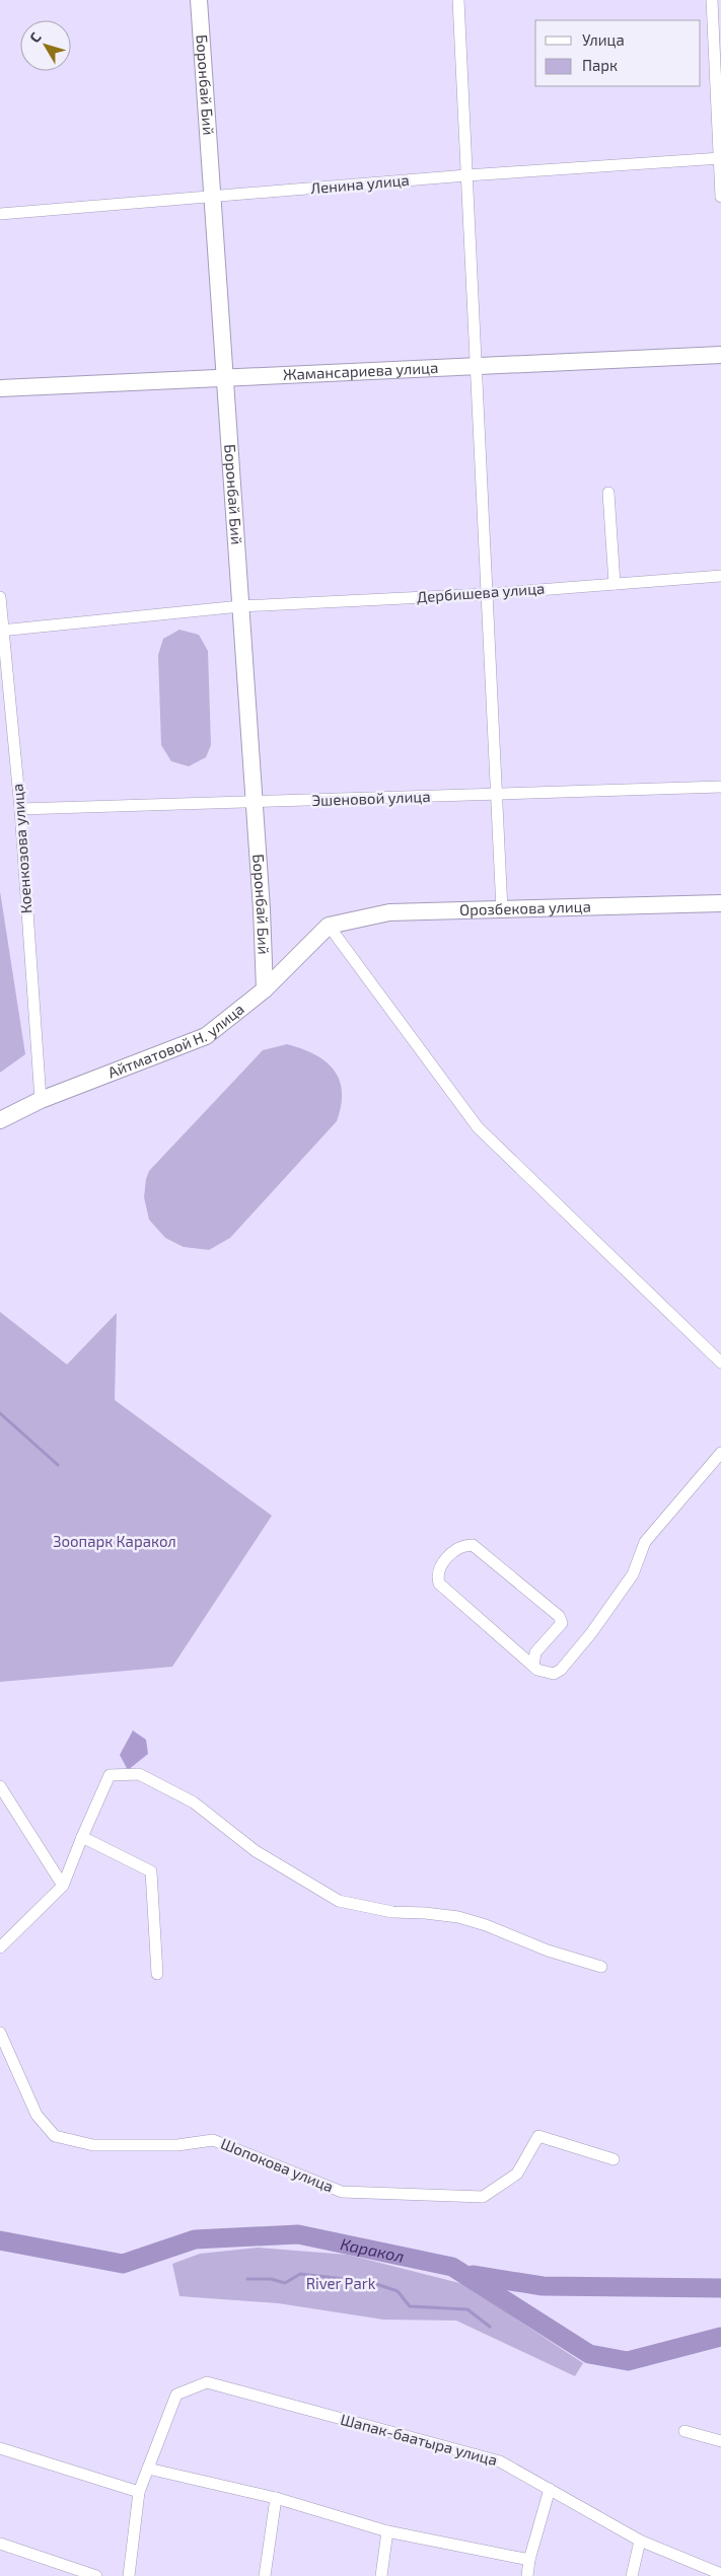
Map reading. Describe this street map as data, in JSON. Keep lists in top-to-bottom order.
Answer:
{
  "streets": {
    "main road": [
      "Боронбай Бий",
      "Жамансариева улица",
      "Орозбекова улица",
      "Айтматовой Н. улица"
    ],
    "street": [
      "Ленина улица",
      "Дербишева улица",
      "Эшеновой улица",
      "Коенкозова улица",
      "Шопокова улица",
      "Шапак-баатыра улица"
    ]
  },
  "crossings": [
    ["Боронбай Бий", "Ленина улица"],
    ["Боронбай Бий", "Жамансариева улица"],
    ["Боронбай Бий", "Дербишева улица"],
    ["Боронбай Бий", "Эшеновой улица"],
    ["Боронбай Бий", "Айтматовой Н. улица"],
    ["Дербишева улица", "Коенкозова улица"],
    ["Эшеновой улица", "Коенкозова улица"],
    ["Коенкозова улица", "Айтматовой Н. улица"],
    ["Орозбекова улица", "Айтматовой Н. улица"]
  ],
  "water": ["Каракол"],
  "parks": ["Зоопарк Каракол", "River Park"],
  "legend": ["Улица", "Парк"],
  "north": "top left"
}
